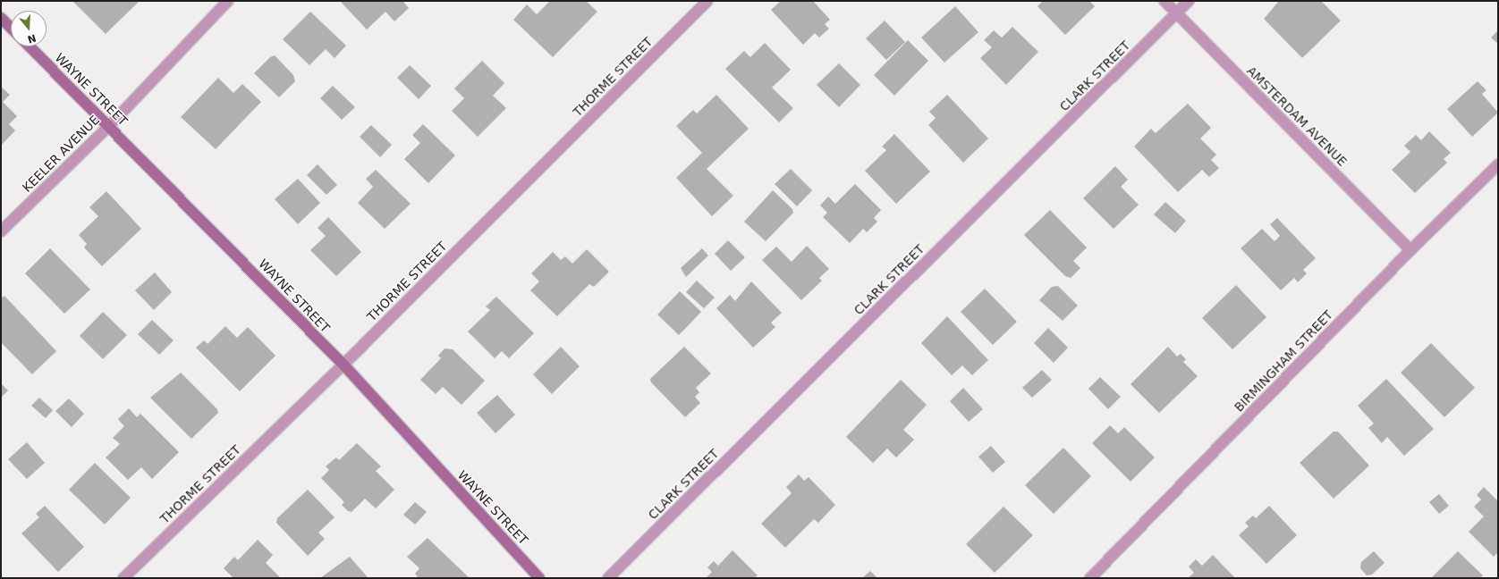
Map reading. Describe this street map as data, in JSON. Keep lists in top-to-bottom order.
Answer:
{
  "streets": {
    "street": [
      "CLARK STREET",
      "THORME STREET",
      "WAYNE STREET",
      "AMSTERDAM AVENUE",
      "KEELER AVENUE",
      "BIRMINGHAM STREET"
    ]
  },
  "crossings": [
    ["CLARK STREET", "AMSTERDAM AVENUE"],
    ["THORME STREET", "WAYNE STREET"],
    ["WAYNE STREET", "KEELER AVENUE"],
    ["AMSTERDAM AVENUE", "BIRMINGHAM STREET"]
  ],
  "north": "bottom"
}
